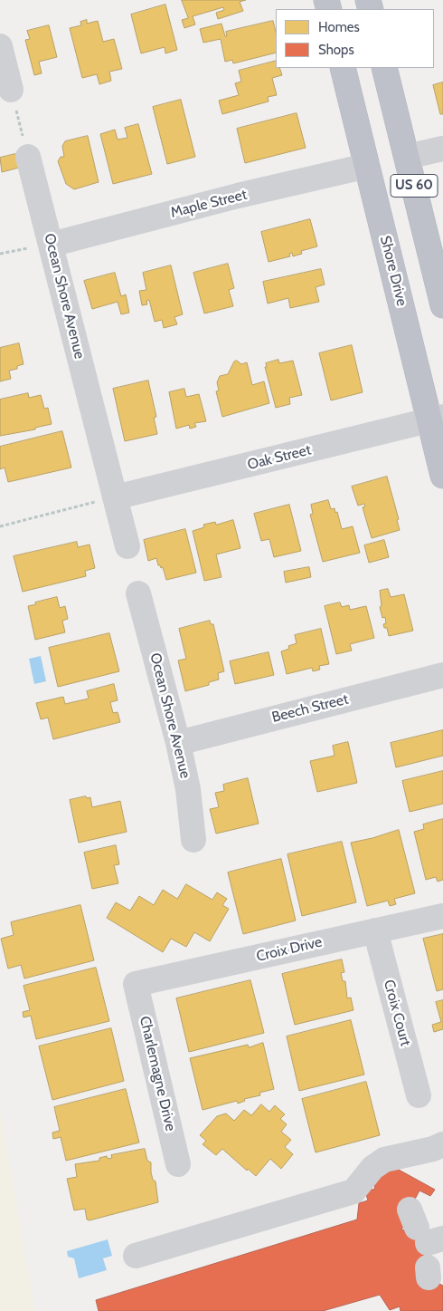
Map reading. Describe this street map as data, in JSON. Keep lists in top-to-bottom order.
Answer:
{
  "streets": {
    "highway": ["US 60", "Shore Drive"],
    "street": [
      "Maple Street",
      "Ocean Shore Avenue",
      "Oak Street",
      "Beech Street",
      "Croix Drive",
      "Croix Court",
      "Charlemagne Drive"
    ]
  },
  "crossings": [
    ["Maple Street", "Shore Drive"],
    ["Maple Street", "Ocean Shore Avenue"],
    ["Shore Drive", "Oak Street"],
    ["Ocean Shore Avenue", "Oak Street"],
    ["Ocean Shore Avenue", "Beech Street"],
    ["Croix Drive", "Croix Court"],
    ["Croix Drive", "Charlemagne Drive"]
  ],
  "legend": ["Homes", "Shops"]
}
